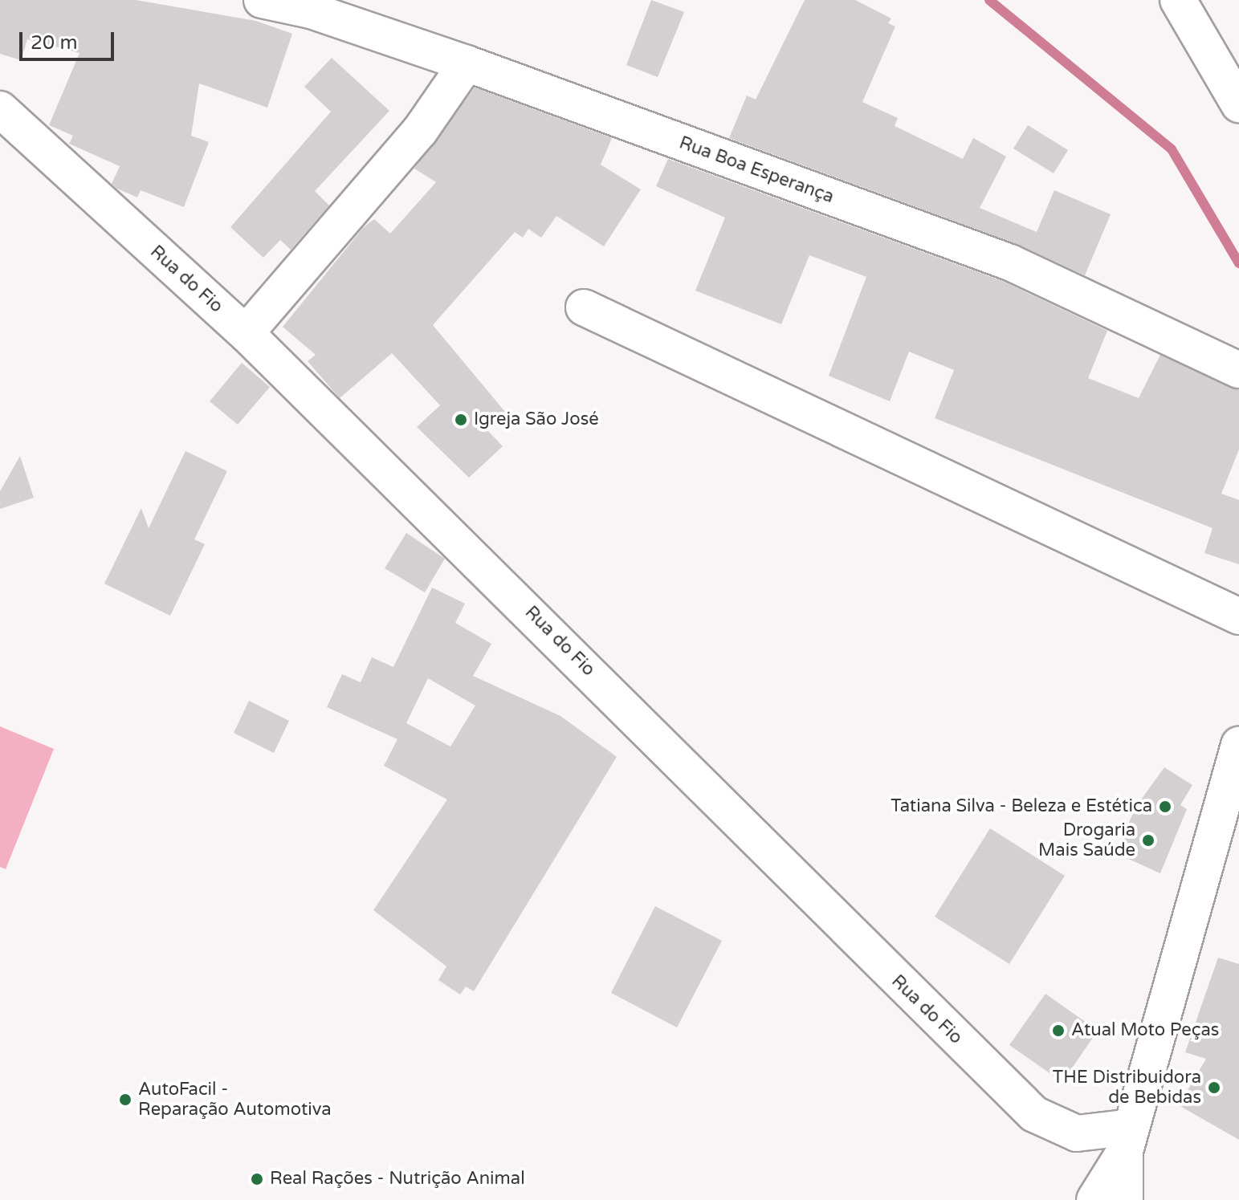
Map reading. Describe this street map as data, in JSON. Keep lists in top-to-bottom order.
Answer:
{
  "streets": {
    "street": ["Rua Boa Esperança", "Rua do Fio"]
  },
  "places": [
    "Igreja São José",
    "Tatiana Silva - Beleza e Estética",
    "Drogaria Mais Saúde",
    "Atual Moto Peças",
    "THE Distribuidora de Bebidas",
    "AutoFacil - Reparação Automotiva",
    "Real Rações - Nutrição Animal"
  ],
  "scale_bar": "20 m"
}
